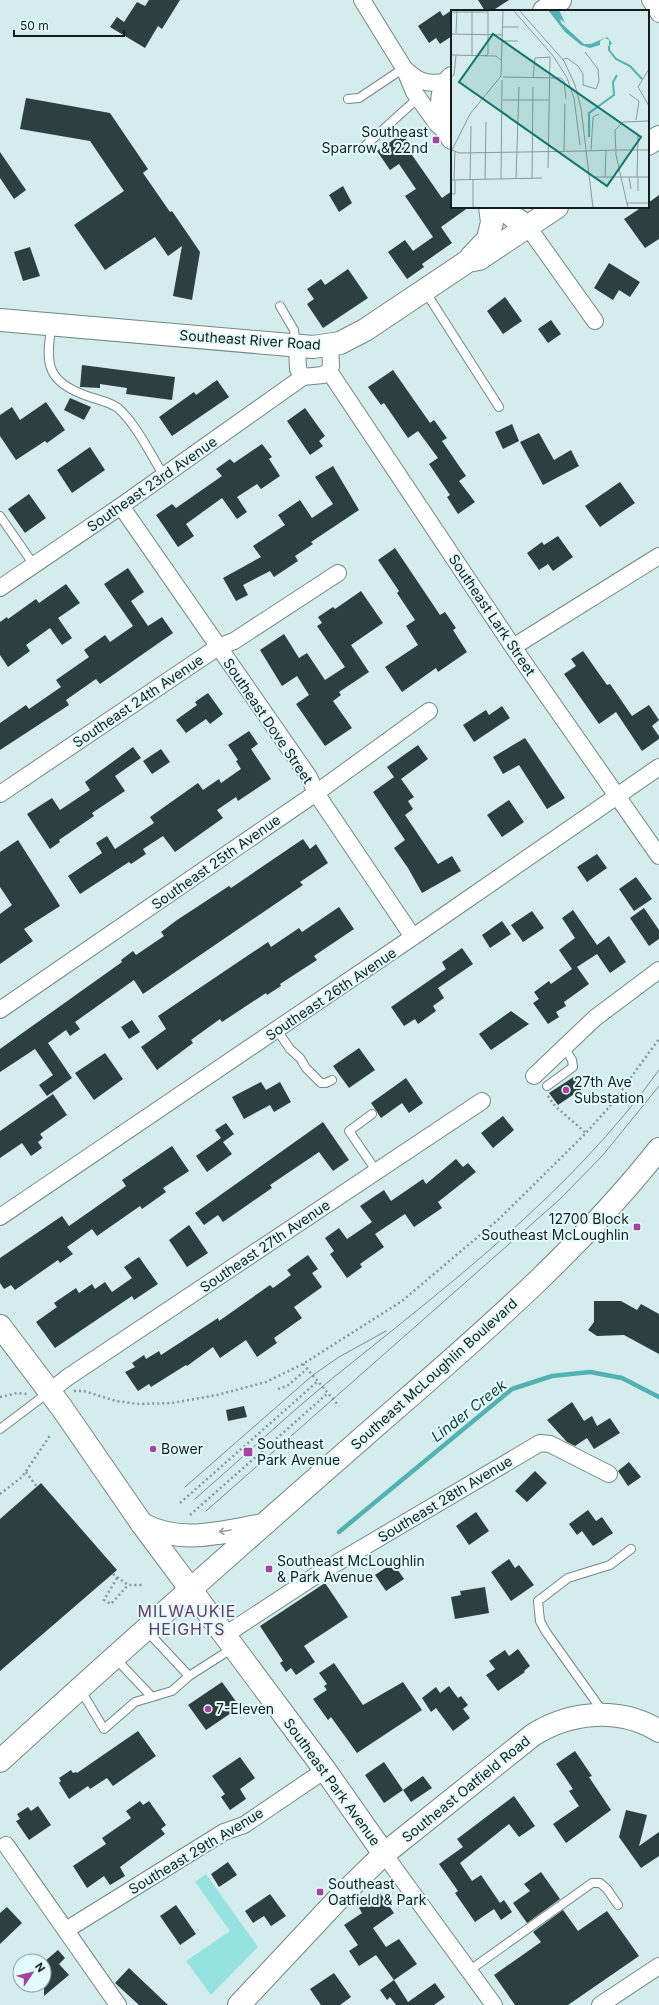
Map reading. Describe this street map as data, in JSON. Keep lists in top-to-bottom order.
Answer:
{
  "streets": {
    "main road": [
      "Southeast River Road",
      "Southeast McLoughlin Boulevard",
      "Southeast Park Avenue",
      "Southeast Oatfield Road"
    ],
    "street": [
      "Southeast 23rd Avenue",
      "Southeast Lark Street",
      "Southeast 24th Avenue",
      "Southeast Dove Street",
      "Southeast 25th Avenue",
      "Southeast 26th Avenue",
      "Southeast 27th Avenue",
      "Southeast 28th Avenue",
      "Southeast 29th Avenue"
    ]
  },
  "crossings": [
    ["Southeast 23rd Avenue", "Southeast Dove Street"],
    ["Southeast Lark Street", "Southeast 26th Avenue"],
    ["Southeast 24th Avenue", "Southeast Dove Street"],
    ["Southeast Dove Street", "Southeast 25th Avenue"],
    ["Southeast Dove Street", "Southeast 26th Avenue"],
    ["Southeast 27th Avenue", "Southeast Park Avenue"],
    ["Southeast McLoughlin Boulevard", "Southeast Park Avenue"],
    ["Southeast 28th Avenue", "Southeast Park Avenue"],
    ["Southeast Park Avenue", "Southeast Oatfield Road"],
    ["Southeast Park Avenue", "Southeast 29th Avenue"]
  ],
  "districts": ["MILWAUKIE HEIGHTS"],
  "water": ["Linder Creek"],
  "places": {
    "transit": [
      "Southeast Sparrow & 22nd",
      "12700 Block Southeast McLoughlin",
      "Southeast Park Avenue",
      "Southeast McLoughlin & Park Avenue",
      "Southeast Oatfield & Park"
    ],
    "other": ["27th Ave Substation", "Bower", "7-Eleven"]
  },
  "scale_bar": "50 m",
  "north": "top right"
}
